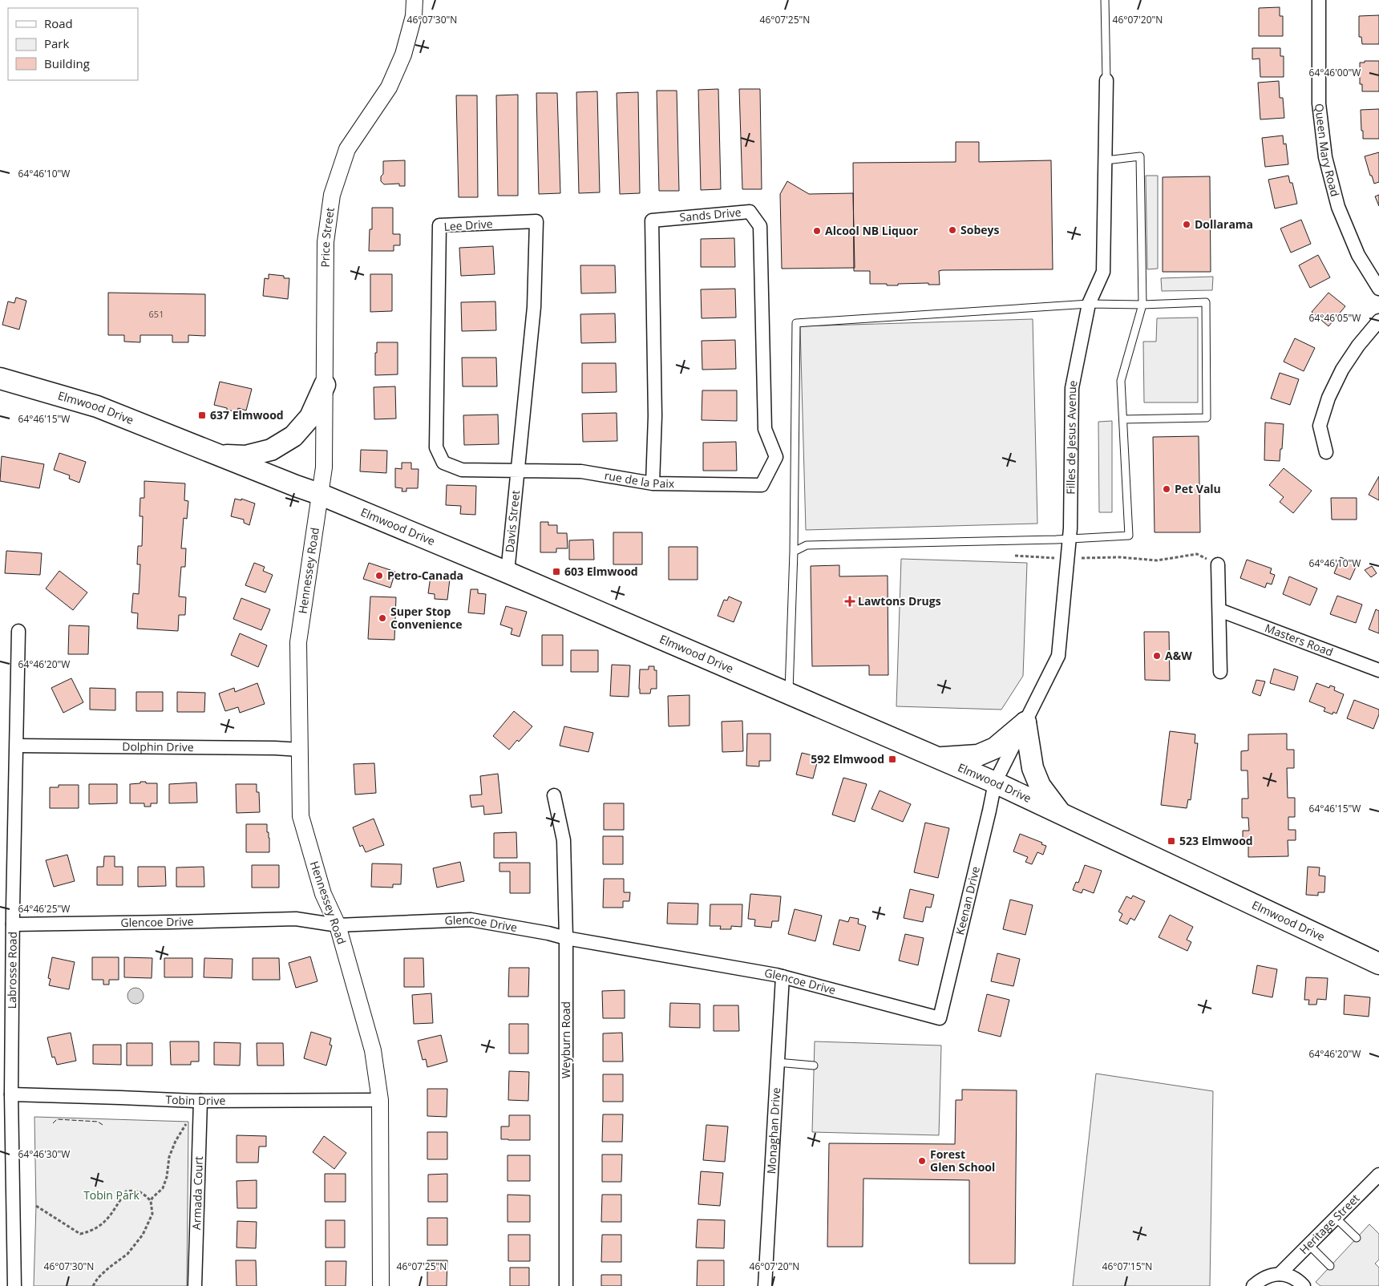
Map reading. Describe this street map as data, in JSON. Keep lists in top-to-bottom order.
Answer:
{
  "streets": {
    "main road": ["Elmwood Drive"],
    "street": [
      "Queen Mary Road",
      "Sands Drive",
      "Lee Drive",
      "Price Street",
      "Filles de Jesus Avenue",
      "rue de la Paix",
      "Davis Street",
      "Hennessey Road",
      "Masters Road",
      "Dolphin Drive",
      "Keenan Drive",
      "Glencoe Drive",
      "Labrosse Road",
      "Weyburn Road",
      "Tobin Drive",
      "Monaghan Drive",
      "Armada Court",
      "Heritage Street"
    ]
  },
  "crossings": [
    ["Sands Drive", "rue de la Paix"],
    ["Lee Drive", "rue de la Paix"],
    ["Lee Drive", "Davis Street"],
    ["Price Street", "Elmwood Drive"],
    ["Price Street", "Hennessey Road"],
    ["Elmwood Drive", "Filles de Jesus Avenue"],
    ["Elmwood Drive", "Davis Street"],
    ["Elmwood Drive", "Hennessey Road"],
    ["Elmwood Drive", "Keenan Drive"],
    ["Filles de Jesus Avenue", "Keenan Drive"],
    ["rue de la Paix", "Davis Street"],
    ["Hennessey Road", "Dolphin Drive"],
    ["Hennessey Road", "Glencoe Drive"],
    ["Hennessey Road", "Tobin Drive"],
    ["Dolphin Drive", "Labrosse Road"],
    ["Keenan Drive", "Glencoe Drive"],
    ["Glencoe Drive", "Labrosse Road"],
    ["Glencoe Drive", "Weyburn Road"],
    ["Glencoe Drive", "Monaghan Drive"],
    ["Labrosse Road", "Tobin Drive"],
    ["Tobin Drive", "Armada Court"]
  ],
  "parks": ["Tobin Park"],
  "places": {
    "other": [
      "Dollarama",
      "Sobeys",
      "Alcool NB Liquor",
      "Pet Valu",
      "Petro-Canada",
      "Super Stop Convenience",
      "A&W",
      "Forest Glen School"
    ],
    "transit": [
      "637 Elmwood",
      "603 Elmwood",
      "592 Elmwood",
      "523 Elmwood"
    ],
    "health": ["Lawtons Drugs"]
  },
  "house_numbers": ["651"],
  "legend": ["Road", "Park", "Building"],
  "coordinates": [
    "46°07'30\"N",
    "46°07'25\"N",
    "46°07'20\"N",
    "64°46'00\"W",
    "64°46'10\"W",
    "64°46'05\"W",
    "64°46'15\"W",
    "64°46'20\"W",
    "64°46'25\"W",
    "64°46'30\"W",
    "46°07'15\"N"
  ]
}
